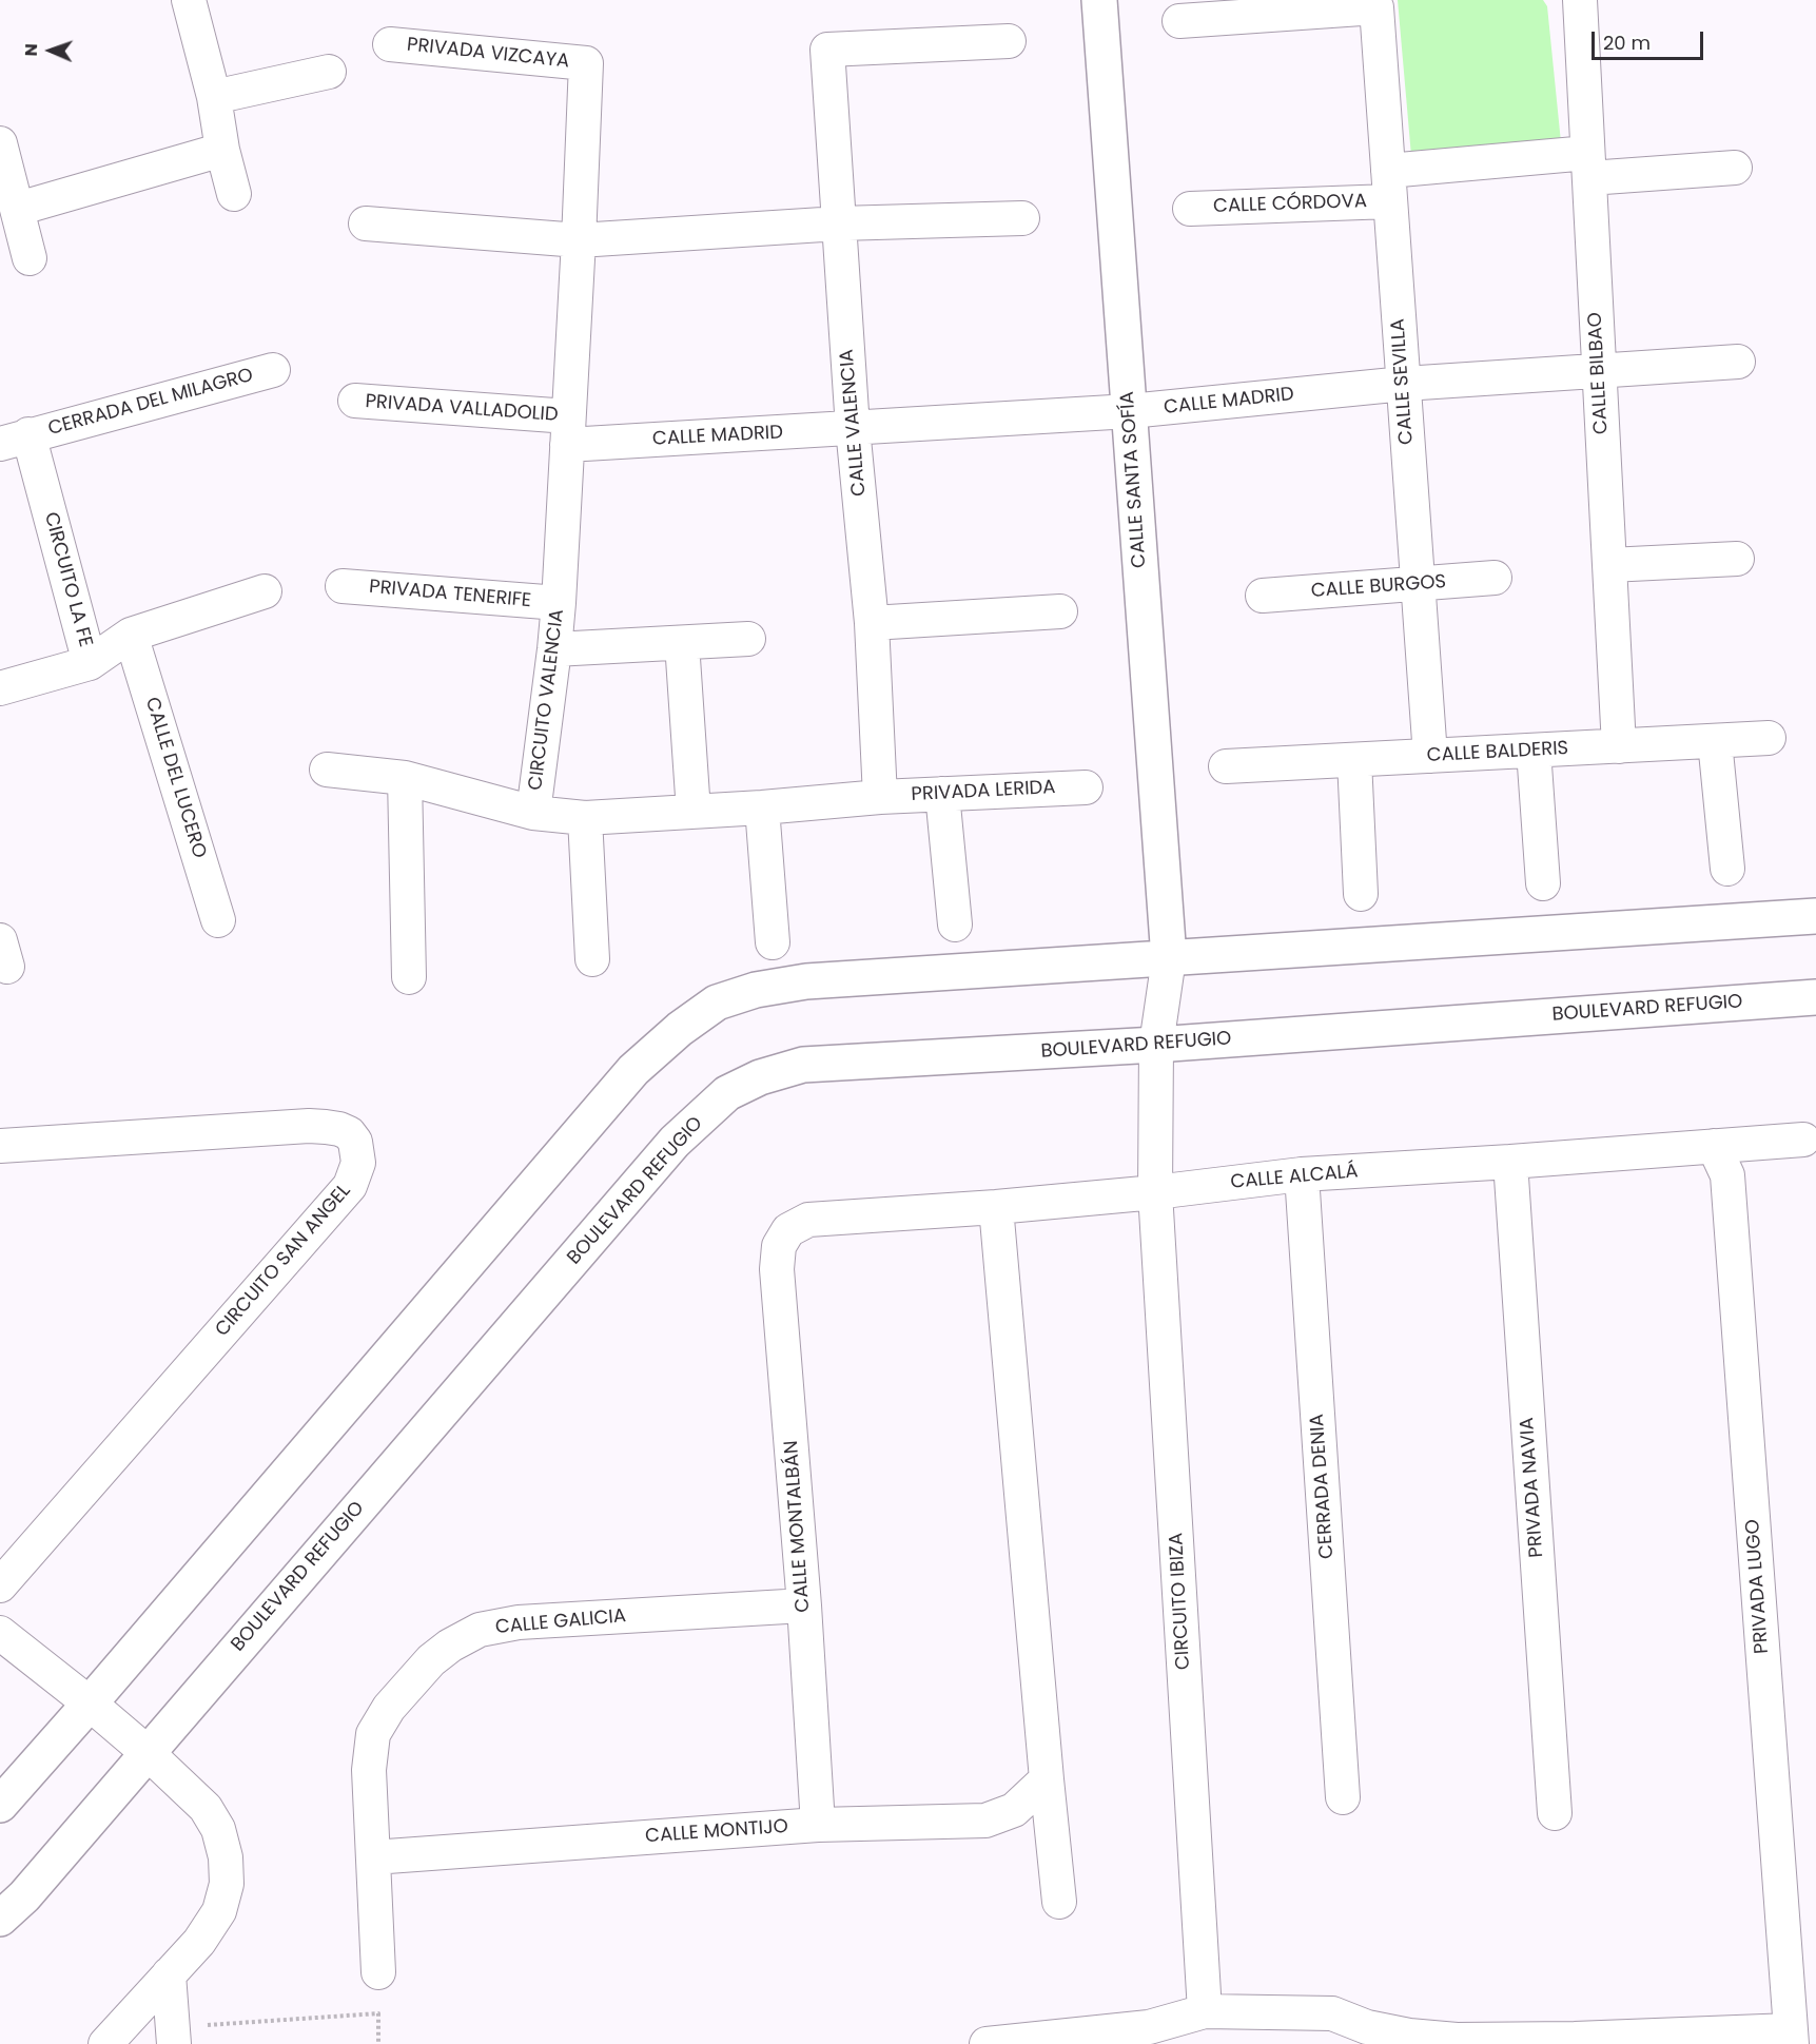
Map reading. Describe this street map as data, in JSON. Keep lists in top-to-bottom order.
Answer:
{
  "streets": {
    "street": [
      "PRIVADA VIZCAYA",
      "CALLE CÓRDOVA",
      "CALLE BILBAO",
      "CALLE SEVILLA",
      "CALLE MADRID",
      "CERRADA DEL MILAGRO",
      "PRIVADA VALLADOLID",
      "CALLE VALENCIA",
      "CALLE SANTA SOFÍA",
      "CIRCUITO LA FE",
      "CALLE BURGOS",
      "PRIVADA TENERIFE",
      "CIRCUITO VALENCIA",
      "CALLE BALDERIS",
      "CALLE DEL LUCERO",
      "PRIVADA LERIDA",
      "BOULEVARD REFUGIO",
      "CALLE ALCALÁ",
      "CIRCUITO SAN ANGEL",
      "CERRADA DENIA",
      "PRIVADA NAVIA",
      "CALLE MONTALBÁN",
      "PRIVADA LUGO",
      "CIRCUITO IBIZA",
      "CALLE GALICIA",
      "CALLE MONTIJO"
    ]
  },
  "crossings": [
    ["PRIVADA VIZCAYA", "CIRCUITO VALENCIA"],
    ["CALLE CÓRDOVA", "CALLE BILBAO"],
    ["CALLE CÓRDOVA", "CALLE SEVILLA"],
    ["CALLE BILBAO", "CALLE MADRID"],
    ["CALLE BILBAO", "CALLE BALDERIS"],
    ["CALLE SEVILLA", "CALLE MADRID"],
    ["CALLE SEVILLA", "CALLE BURGOS"],
    ["CALLE SEVILLA", "CALLE BALDERIS"],
    ["CALLE MADRID", "PRIVADA VALLADOLID"],
    ["CALLE MADRID", "CALLE VALENCIA"],
    ["CALLE MADRID", "CALLE SANTA SOFÍA"],
    ["CALLE MADRID", "CIRCUITO VALENCIA"],
    ["CERRADA DEL MILAGRO", "CIRCUITO LA FE"],
    ["PRIVADA VALLADOLID", "CIRCUITO VALENCIA"],
    ["CALLE VALENCIA", "CIRCUITO VALENCIA"],
    ["CALLE VALENCIA", "PRIVADA LERIDA"],
    ["CALLE SANTA SOFÍA", "CIRCUITO IBIZA"],
    ["PRIVADA TENERIFE", "CIRCUITO VALENCIA"],
    ["CIRCUITO VALENCIA", "PRIVADA LERIDA"],
    ["BOULEVARD REFUGIO", "CIRCUITO IBIZA"],
    ["CALLE ALCALÁ", "CERRADA DENIA"],
    ["CALLE ALCALÁ", "PRIVADA NAVIA"],
    ["CALLE ALCALÁ", "CALLE MONTALBÁN"],
    ["CALLE ALCALÁ", "PRIVADA LUGO"],
    ["CALLE ALCALÁ", "CIRCUITO IBIZA"],
    ["CALLE MONTALBÁN", "CALLE GALICIA"],
    ["CALLE MONTALBÁN", "CALLE MONTIJO"],
    ["CALLE GALICIA", "CALLE MONTIJO"]
  ],
  "scale_bar": "20 m",
  "north": "left"
}
